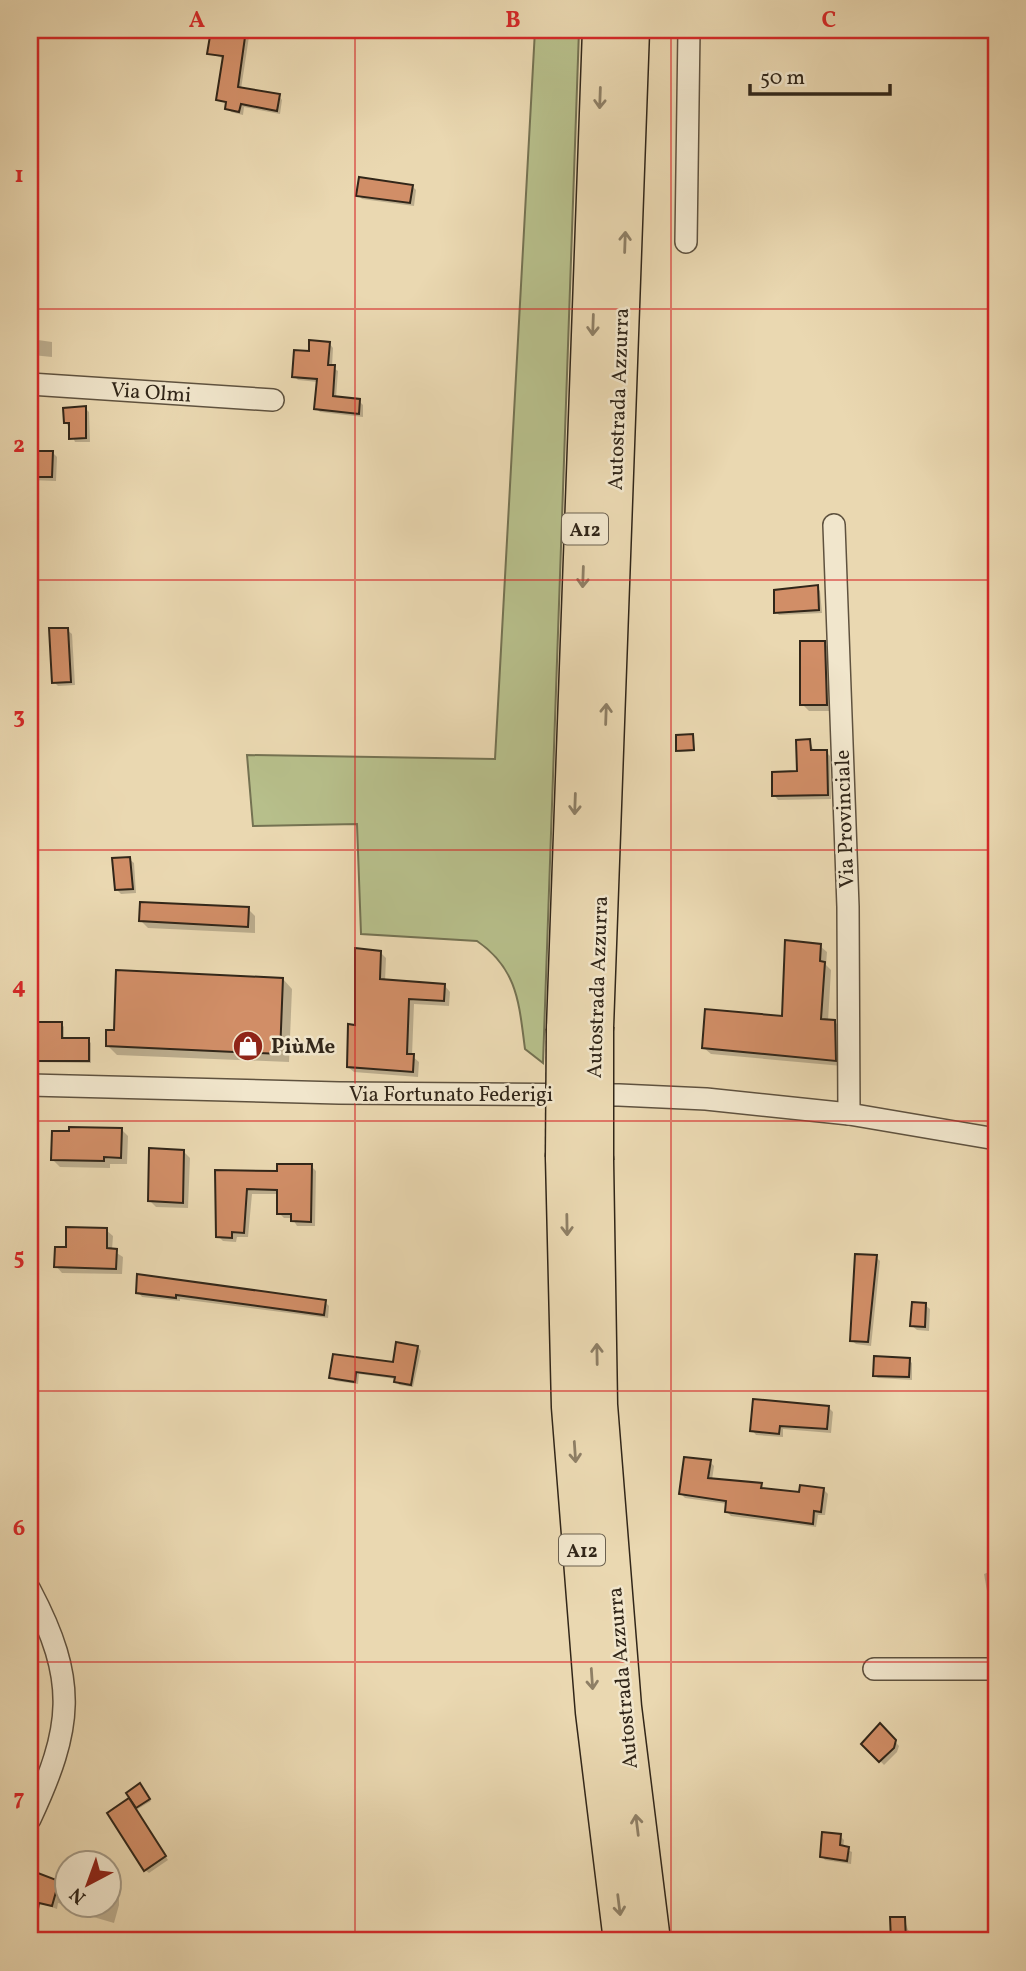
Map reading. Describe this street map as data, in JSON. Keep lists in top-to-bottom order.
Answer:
{
  "streets": {
    "highway": ["Autostrada Azzurra", "A12"],
    "street": ["Via Olmi", "Via Provinciale", "Via Fortunato Federigi"]
  },
  "crossings": [
    ["Via Provinciale", "Via Fortunato Federigi"]
  ],
  "places": {
    "shop": ["PiùMe"]
  },
  "scale_bar": "50 m",
  "north": "bottom left",
  "grid": {
    "columns": ["A", "B", "C"],
    "rows": [
      "1",
      "2",
      "3",
      "4",
      "5",
      "6",
      "7"
    ]
  }
}
